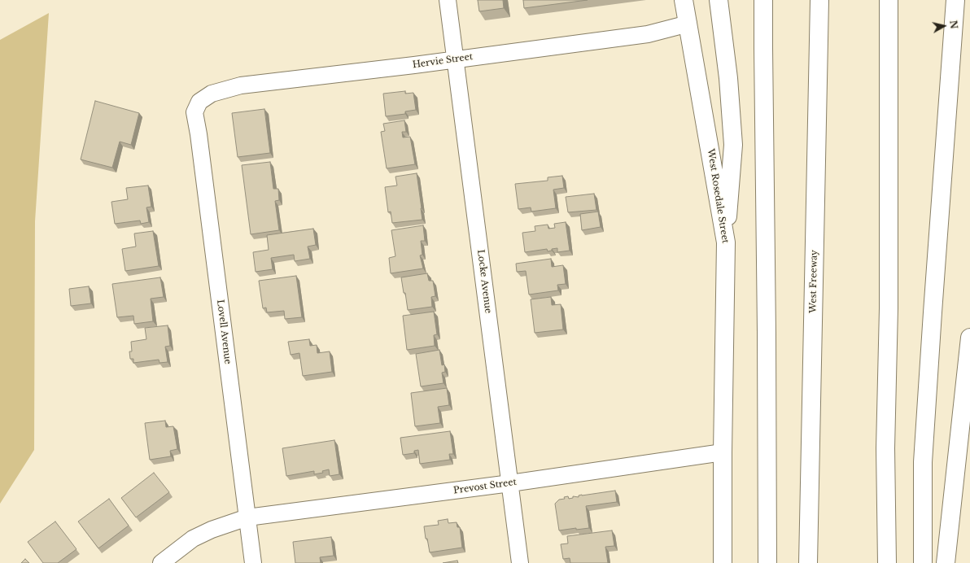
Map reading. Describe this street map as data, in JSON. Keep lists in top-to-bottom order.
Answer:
{
  "streets": {
    "main road": ["West Rosedale Street", "West Freeway"],
    "street": [
      "Hervie Street",
      "Locke Avenue",
      "Lovell Avenue",
      "Prevost Street"
    ]
  },
  "crossings": [
    ["Hervie Street", "West Rosedale Street"],
    ["Hervie Street", "Locke Avenue"],
    ["Hervie Street", "Lovell Avenue"],
    ["West Rosedale Street", "Prevost Street"],
    ["Locke Avenue", "Prevost Street"],
    ["Lovell Avenue", "Prevost Street"]
  ],
  "north": "right"
}
